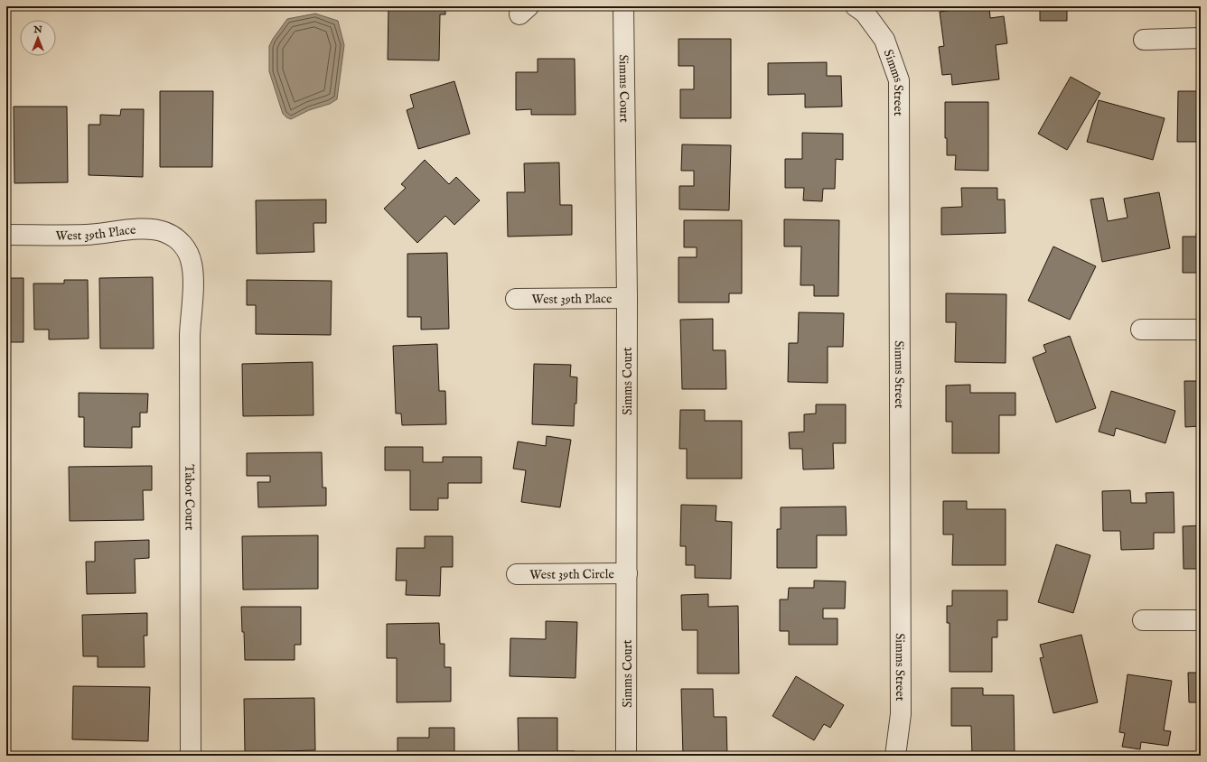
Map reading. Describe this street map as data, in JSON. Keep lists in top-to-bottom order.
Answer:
{
  "streets": {
    "street": [
      "Simms Street",
      "Simms Court",
      "West 39th Place",
      "Tabor Court",
      "West 39th Circle"
    ]
  },
  "crossings": [
    ["Simms Court", "West 39th Place"],
    ["Simms Court", "West 39th Circle"],
    ["West 39th Place", "Tabor Court"]
  ],
  "north": "top"
}
